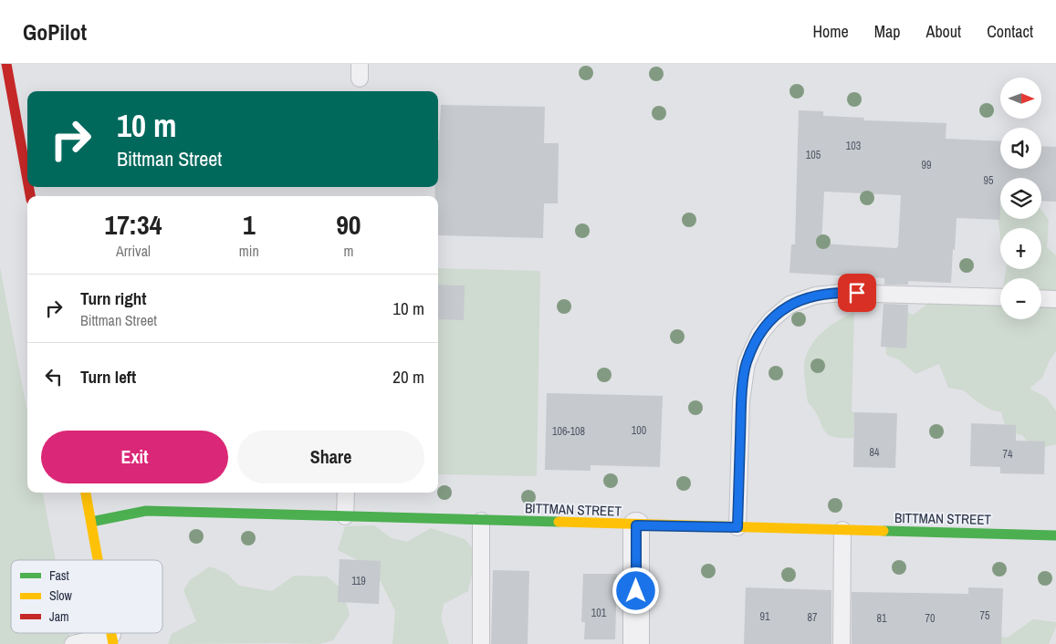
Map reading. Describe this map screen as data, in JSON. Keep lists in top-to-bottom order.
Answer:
{
  "streets": {
    "street": ["BITTMAN STREET"]
  },
  "house_numbers": [
    "103",
    "105",
    "99",
    "95",
    "100",
    "106-108",
    "84",
    "74",
    "119",
    "101",
    "75",
    "91",
    "87",
    "81",
    "70"
  ],
  "legend": ["Fast", "Slow", "Jam"],
  "north": "right",
  "page": {
    "header": "GoPilot",
    "nav": [
      "Home",
      "Map",
      "About",
      "Contact"
    ],
    "map_buttons": ["+", "−"],
    "turn": ["10 m", "Bittman Street"],
    "eta": [
      "17:34",
      "Arrival",
      "1",
      "min",
      "90",
      "m"
    ],
    "list": [
      {
        "name": "Turn right",
        "note": "Bittman Street",
        "value": "10 m"
      },
      {
        "name": "Turn left",
        "value": "20 m"
      }
    ],
    "buttons": ["Exit", "Share"]
  }
}
